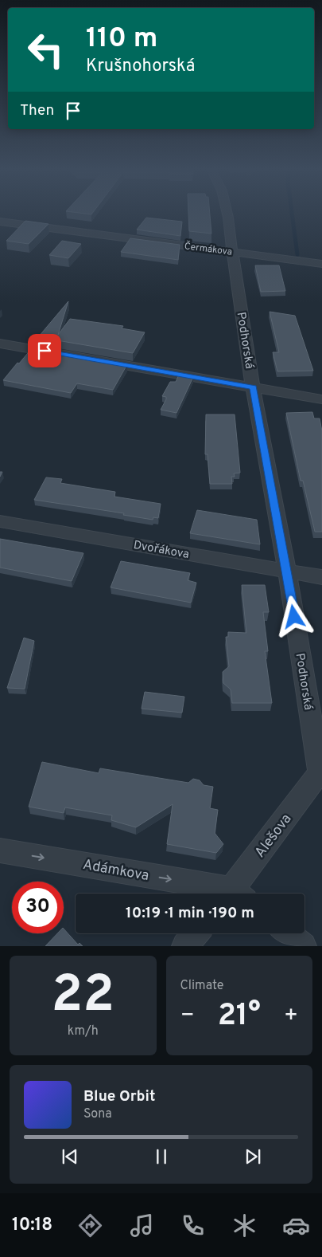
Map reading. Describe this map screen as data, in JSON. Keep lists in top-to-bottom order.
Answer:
{
  "streets": {
    "street": [
      "Čermákova",
      "Podhorská",
      "Dvořákova",
      "Alešova",
      "Adámkova"
    ]
  },
  "crossings": [
    ["Čermákova", "Podhorská"],
    ["Podhorská", "Dvořákova"],
    ["Podhorská", "Alešova"]
  ],
  "one_way": ["Adámkova"],
  "page": {
    "turn": ["110 m", "Krušnohorská"],
    "then": "Then",
    "limit": "30",
    "trip": "10:19 · 1 min · 190 m",
    "tile": [
      ["22", "km/h"],
      "Climate"
    ],
    "heat": ["−", "21°", "+"],
    "song": ["Blue Orbit", "Sona"],
    "tabs": "10:18"
  }
}
